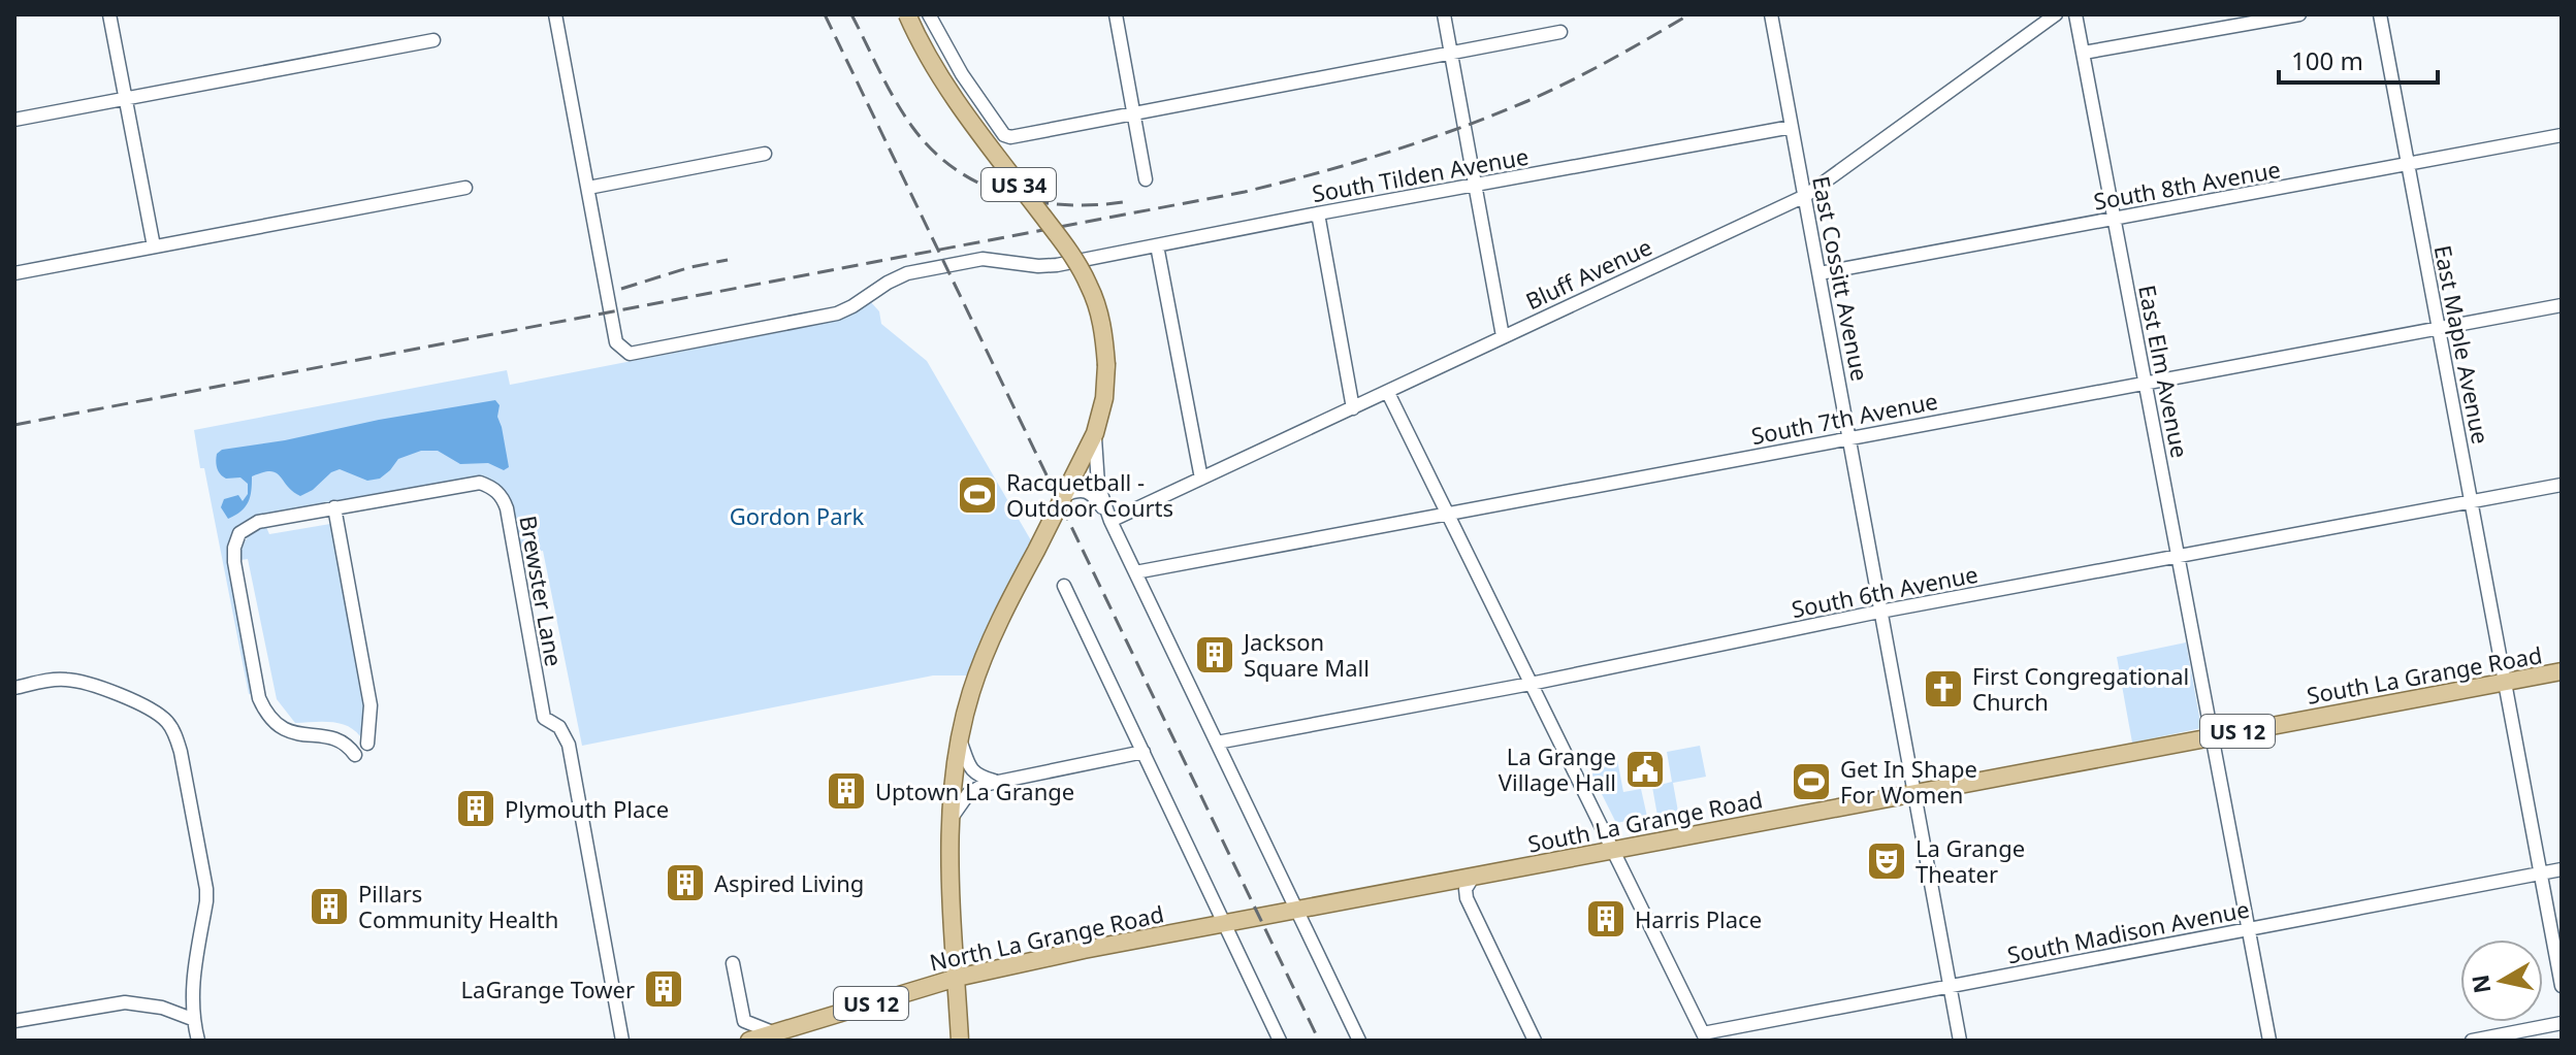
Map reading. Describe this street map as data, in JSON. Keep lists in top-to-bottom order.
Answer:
{
  "streets": {
    "main road": [
      "US 34",
      "South La Grange Road",
      "US 12",
      "North La Grange Road"
    ],
    "street": [
      "South Tilden Avenue",
      "South 8th Avenue",
      "Bluff Avenue",
      "East Cossitt Avenue",
      "East Maple Avenue",
      "East Elm Avenue",
      "South 7th Avenue",
      "Brewster Lane",
      "South 6th Avenue",
      "South Madison Avenue"
    ]
  },
  "crossings": [
    ["South Tilden Avenue", "East Cossitt Avenue"],
    ["US 34", "North La Grange Road"],
    ["South 8th Avenue", "East Cossitt Avenue"],
    ["South 8th Avenue", "East Maple Avenue"],
    ["South 8th Avenue", "East Elm Avenue"],
    ["Bluff Avenue", "East Cossitt Avenue"],
    ["East Cossitt Avenue", "South 7th Avenue"],
    ["East Cossitt Avenue", "South 6th Avenue"],
    ["East Cossitt Avenue", "South La Grange Road"],
    ["East Cossitt Avenue", "South Madison Avenue"],
    ["East Maple Avenue", "South 7th Avenue"],
    ["East Maple Avenue", "South 6th Avenue"],
    ["East Maple Avenue", "South La Grange Road"],
    ["East Maple Avenue", "South Madison Avenue"],
    ["East Elm Avenue", "South 7th Avenue"],
    ["East Elm Avenue", "South 6th Avenue"],
    ["East Elm Avenue", "South La Grange Road"],
    ["East Elm Avenue", "South Madison Avenue"],
    ["South La Grange Road", "North La Grange Road"],
    ["US 12", "North La Grange Road"]
  ],
  "parks": ["Gordon Park"],
  "places": {
    "sports": ["Racquetball - Outdoor Courts", "Get In Shape For Women"],
    "building": [
      "Jackson Square Mall",
      "Uptown La Grange",
      "Plymouth Place",
      "Aspired Living",
      "Pillars Community Health",
      "Harris Place",
      "LaGrange Tower"
    ],
    "church": ["First Congregational Church"],
    "public building": ["La Grange Village Hall"],
    "theatre": ["La Grange Theater"]
  },
  "scale_bar": "100 m",
  "north": "left"
}
